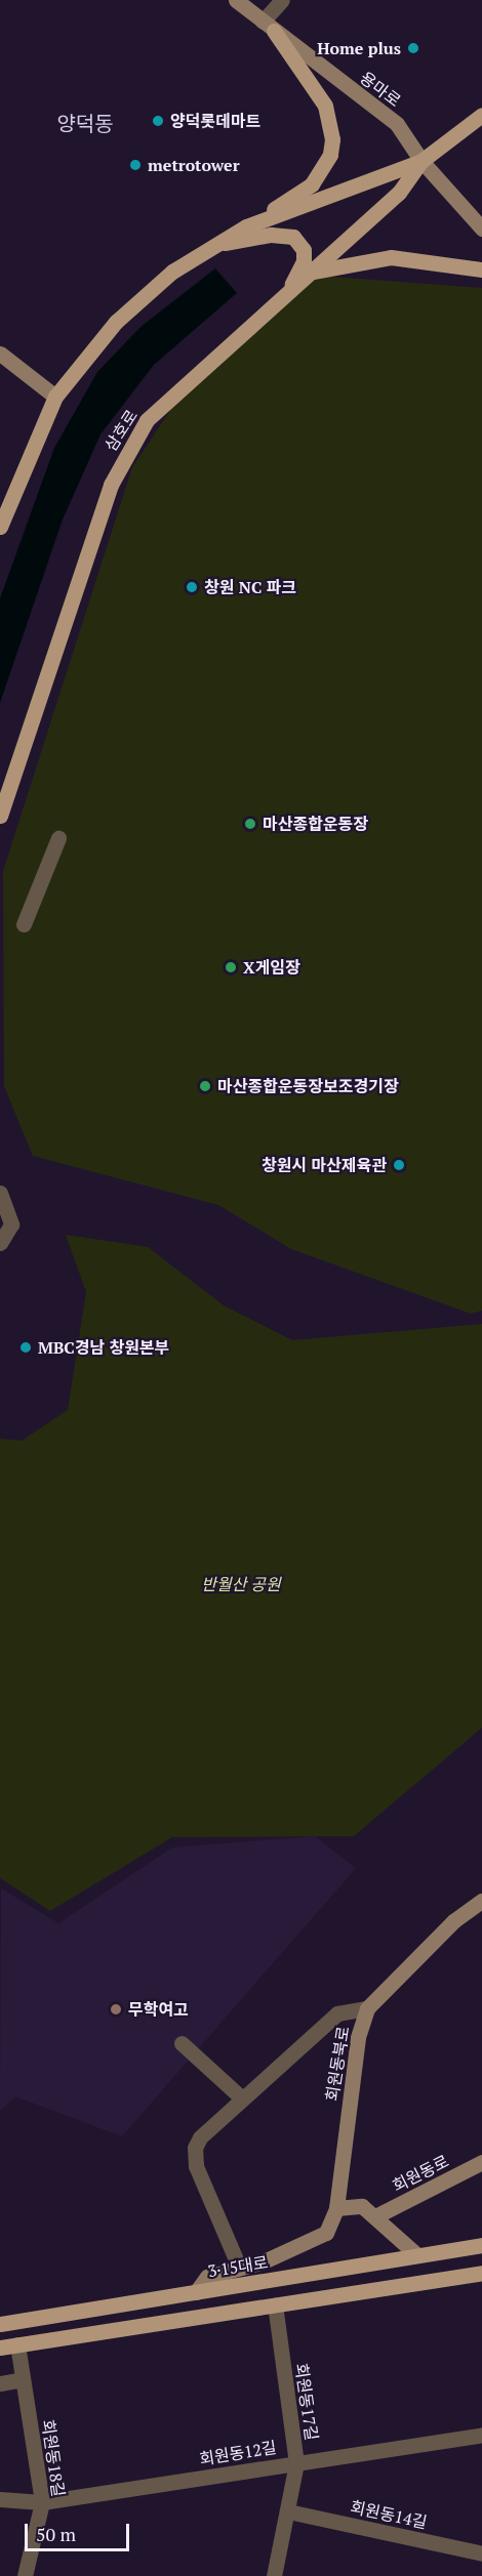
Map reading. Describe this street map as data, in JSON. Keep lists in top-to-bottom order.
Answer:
{
  "streets": {
    "main road": [
      "용마로",
      "삼호로",
      "회원동북로",
      "회원동로",
      "3·15대로"
    ],
    "street": [
      "회원동17길",
      "회원동12길",
      "회원동18길",
      "회원동14길"
    ]
  },
  "crossings": [
    ["용마로", "삼호로"],
    ["회원동17길", "회원동12길"],
    ["회원동17길", "회원동14길"],
    ["회원동12길", "회원동18길"]
  ],
  "districts": ["양덕동"],
  "parks": ["반월산 공원"],
  "places": [
    "Home plus",
    "양덕롯데마트",
    "metrotower",
    "창원 NC 파크",
    "마산종합운동장",
    "X게임장",
    "마산종합운동장보조경기장",
    "창원시 마산제육관",
    "MBC경남 창원본부",
    "무학여고"
  ],
  "scale_bar": "50 m"
}
